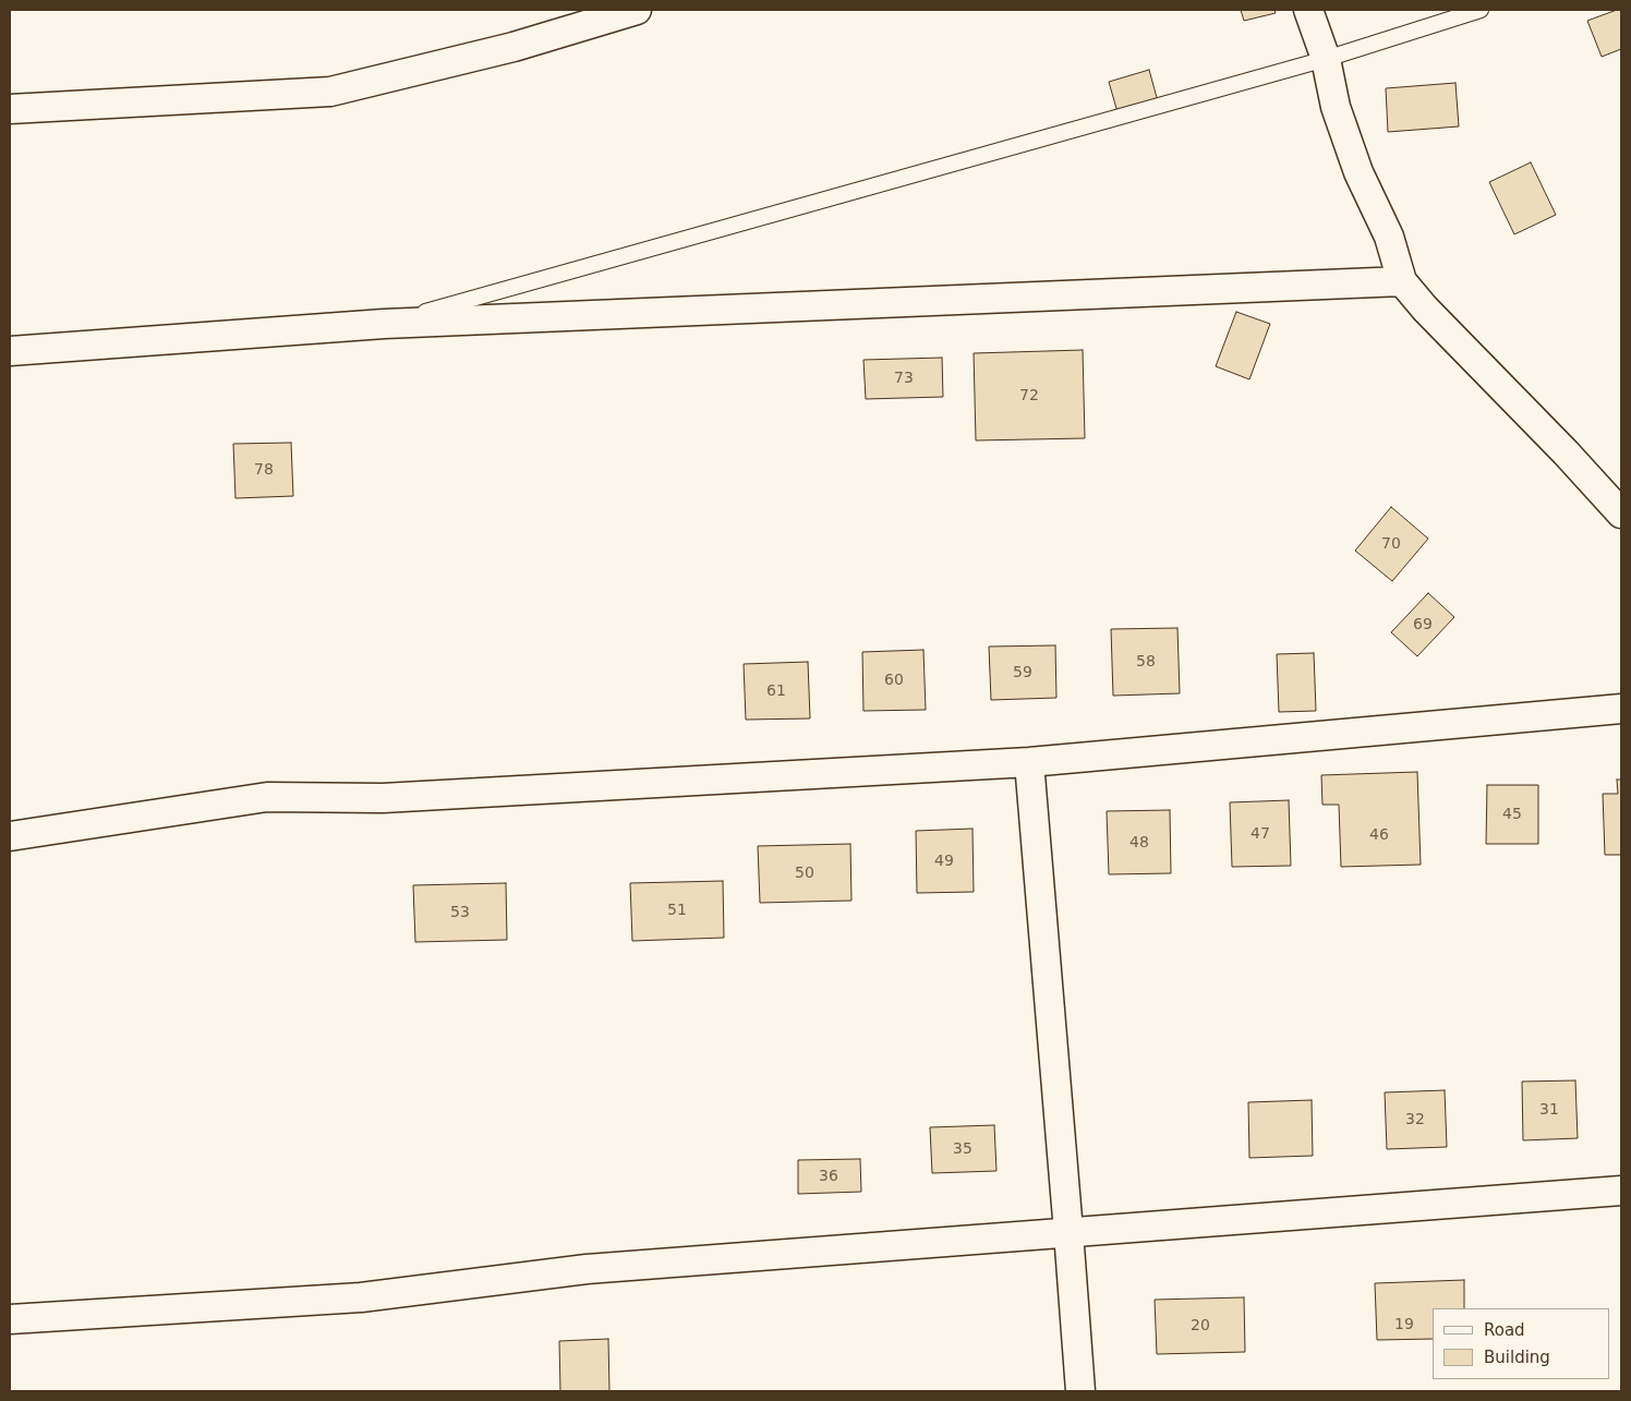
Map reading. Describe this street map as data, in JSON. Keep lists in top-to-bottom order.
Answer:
{
  "house_numbers": [
    "73",
    "72",
    "78",
    "70",
    "69",
    "58",
    "59",
    "60",
    "61",
    "45",
    "47",
    "46",
    "48",
    "49",
    "50",
    "51",
    "53",
    "31",
    "32",
    "35",
    "36",
    "19",
    "20"
  ],
  "legend": ["Road", "Building"]
}
